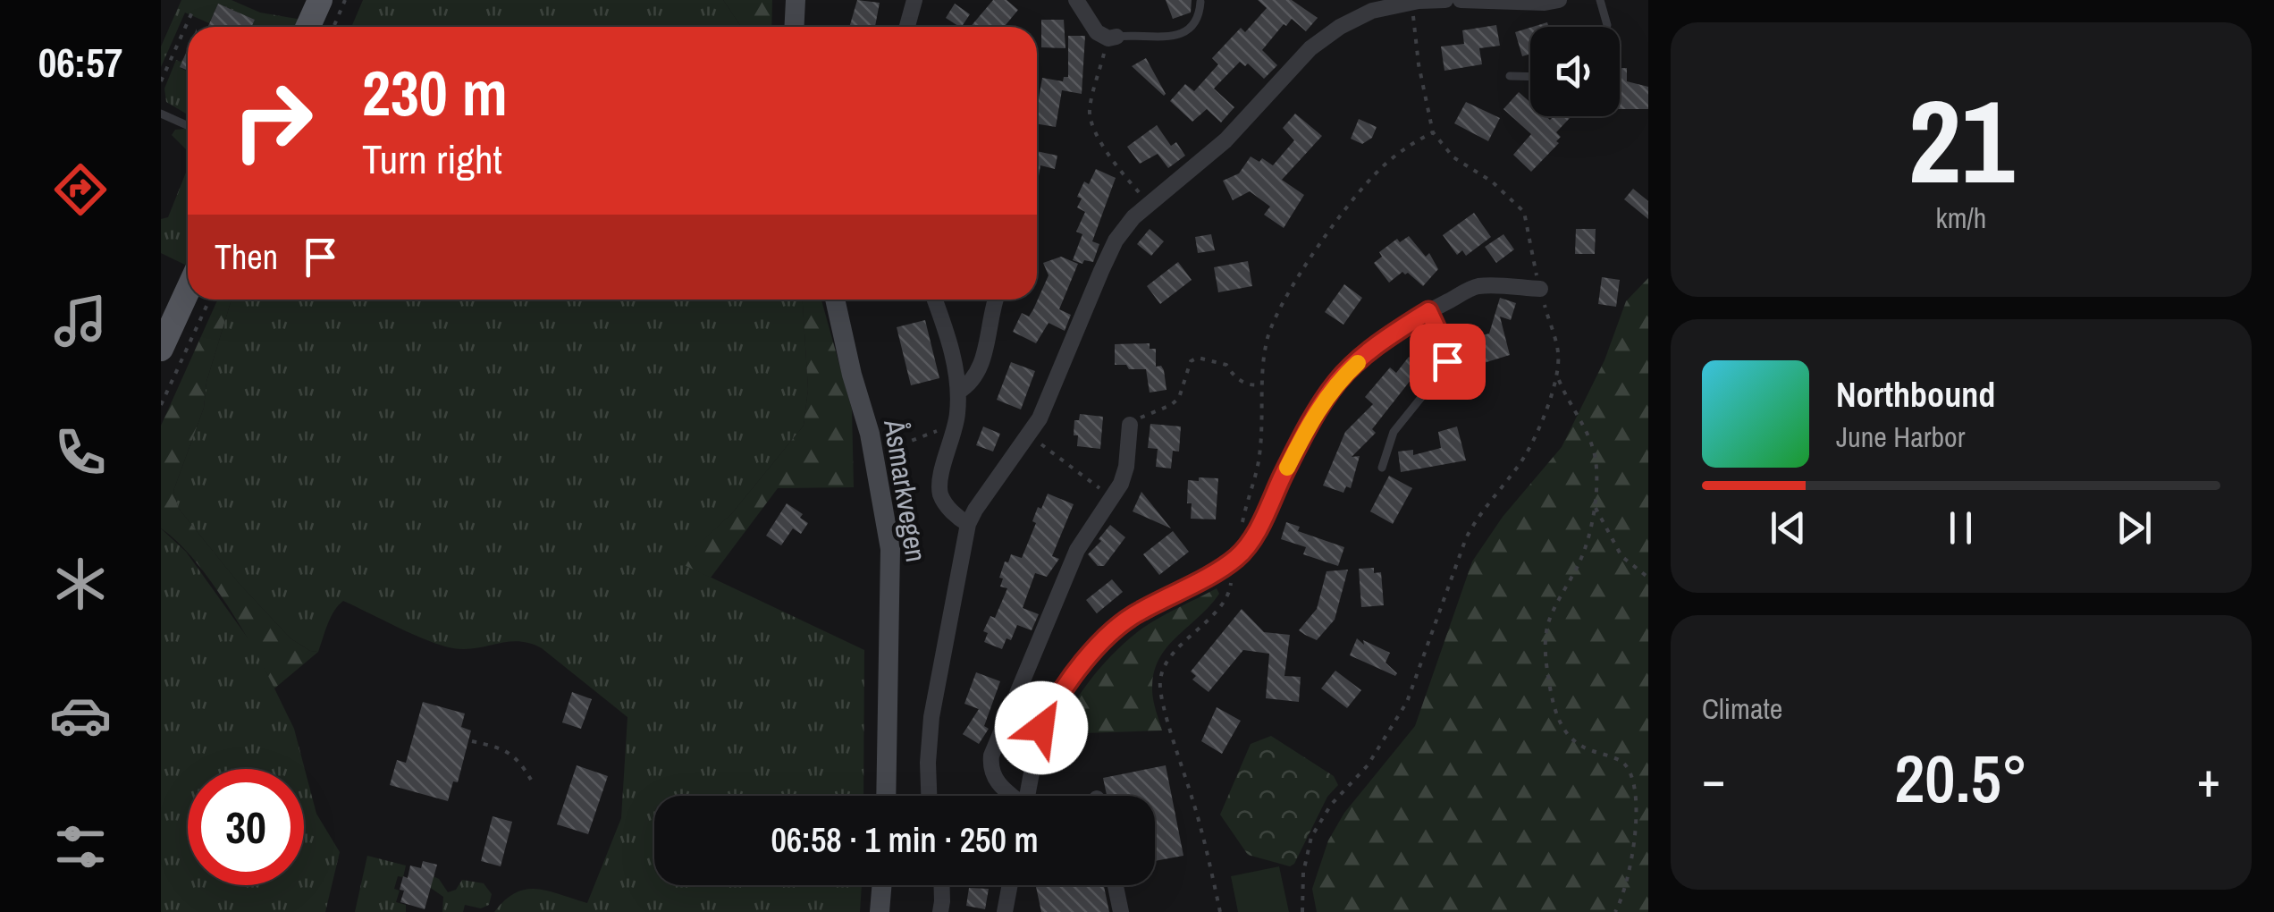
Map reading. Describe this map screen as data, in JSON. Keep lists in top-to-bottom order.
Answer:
{
  "streets": {
    "main road": ["Åsmarkvegen"]
  },
  "page": {
    "tabs": "06:57",
    "tile": [
      ["21", "km/h"],
      "Climate"
    ],
    "turn": ["230 m", "Turn right"],
    "then": "Then",
    "song": ["Northbound", "June Harbor"],
    "heat": ["−", "20.5°", "+"],
    "limit": "30",
    "trip": "06:58 · 1 min · 250 m"
  }
}
